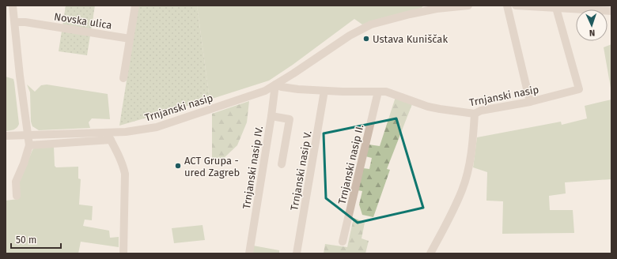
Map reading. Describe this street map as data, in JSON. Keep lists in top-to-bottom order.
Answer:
{
  "streets": {
    "street": [
      "Novska ulica",
      "Trnjanski nasip",
      "Trnjanski nasip II.",
      "Trnjanski nasip IV.",
      "Trnjanski nasip V."
    ]
  },
  "crossings": [
    ["Trnjanski nasip", "Trnjanski nasip II."],
    ["Trnjanski nasip", "Trnjanski nasip IV."],
    ["Trnjanski nasip", "Trnjanski nasip V."]
  ],
  "places": ["Ustava Kuniščak", "ACT Grupa - ured Zagreb"],
  "scale_bar": "50 m",
  "north": "bottom"
}
